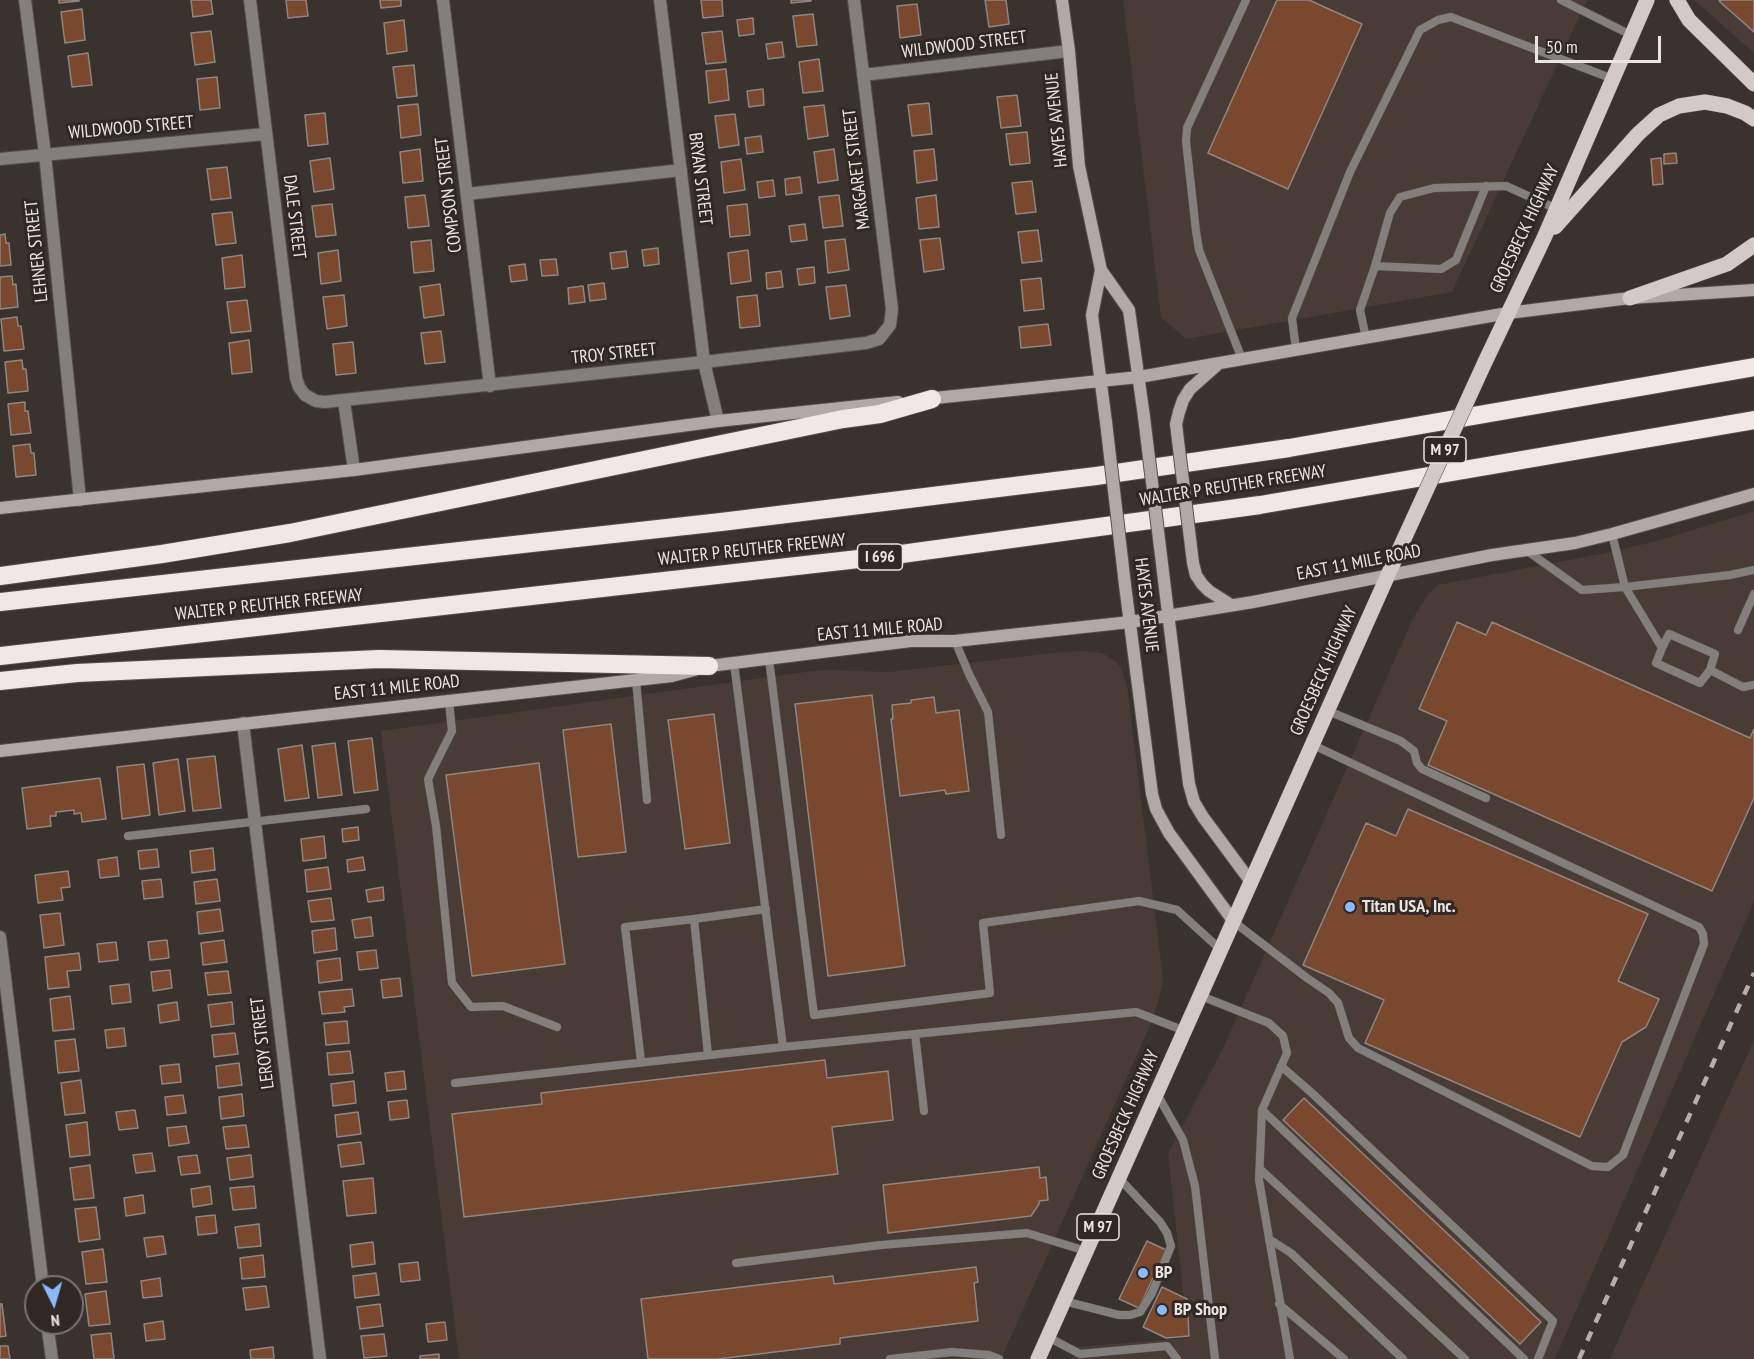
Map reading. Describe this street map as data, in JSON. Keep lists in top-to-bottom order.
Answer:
{
  "streets": {
    "highway": ["WALTER P REUTHER FREEWAY", "I 696"],
    "main road": [
      "HAYES AVENUE",
      "GROESBECK HIGHWAY",
      "M 97",
      "EAST 11 MILE ROAD"
    ],
    "street": [
      "WILDWOOD STREET",
      "MARGARET STREET",
      "BRYAN STREET",
      "COMPSON STREET",
      "DALE STREET",
      "LEHNER STREET",
      "TROY STREET",
      "LEROY STREET"
    ]
  },
  "crossings": [
    ["WILDWOOD STREET", "HAYES AVENUE"],
    ["WILDWOOD STREET", "MARGARET STREET"],
    ["WILDWOOD STREET", "DALE STREET"],
    ["WILDWOOD STREET", "LEHNER STREET"],
    ["HAYES AVENUE", "GROESBECK HIGHWAY"],
    ["HAYES AVENUE", "EAST 11 MILE ROAD"],
    ["MARGARET STREET", "TROY STREET"],
    ["BRYAN STREET", "TROY STREET"],
    ["COMPSON STREET", "TROY STREET"],
    ["DALE STREET", "TROY STREET"],
    ["GROESBECK HIGHWAY", "EAST 11 MILE ROAD"],
    ["EAST 11 MILE ROAD", "LEROY STREET"]
  ],
  "places": ["Titan USA, Inc.", "BP", "BP Shop"],
  "scale_bar": "50 m",
  "north": "bottom"
}
